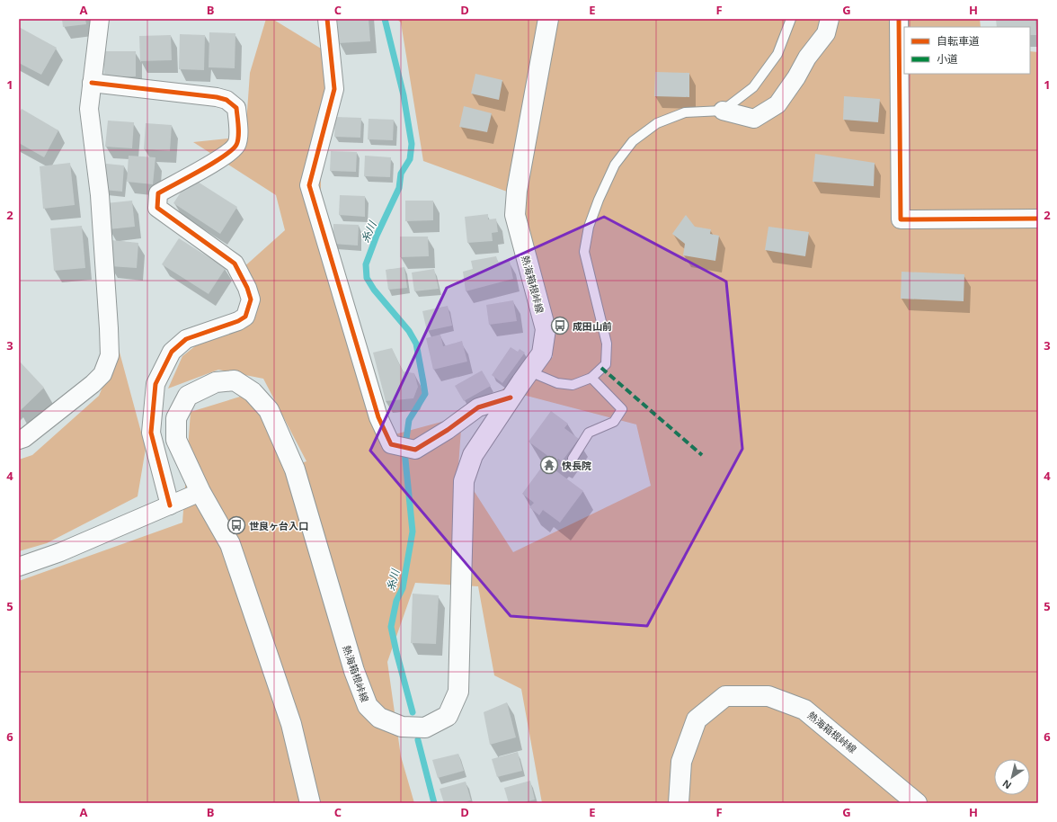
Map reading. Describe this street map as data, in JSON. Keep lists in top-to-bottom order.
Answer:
{
  "streets": {
    "main road": ["熱海箱根峠線"]
  },
  "water": ["糸川"],
  "places": {
    "bus stop": ["成田山前", "世良ヶ台入口"],
    "temple": ["快長院"]
  },
  "legend": ["自転車道", "小道"],
  "north": "bottom left",
  "grid": {
    "columns": [
      "A",
      "B",
      "C",
      "D",
      "E",
      "F",
      "G",
      "H"
    ],
    "rows": [
      "1",
      "2",
      "3",
      "4",
      "5",
      "6"
    ]
  }
}
